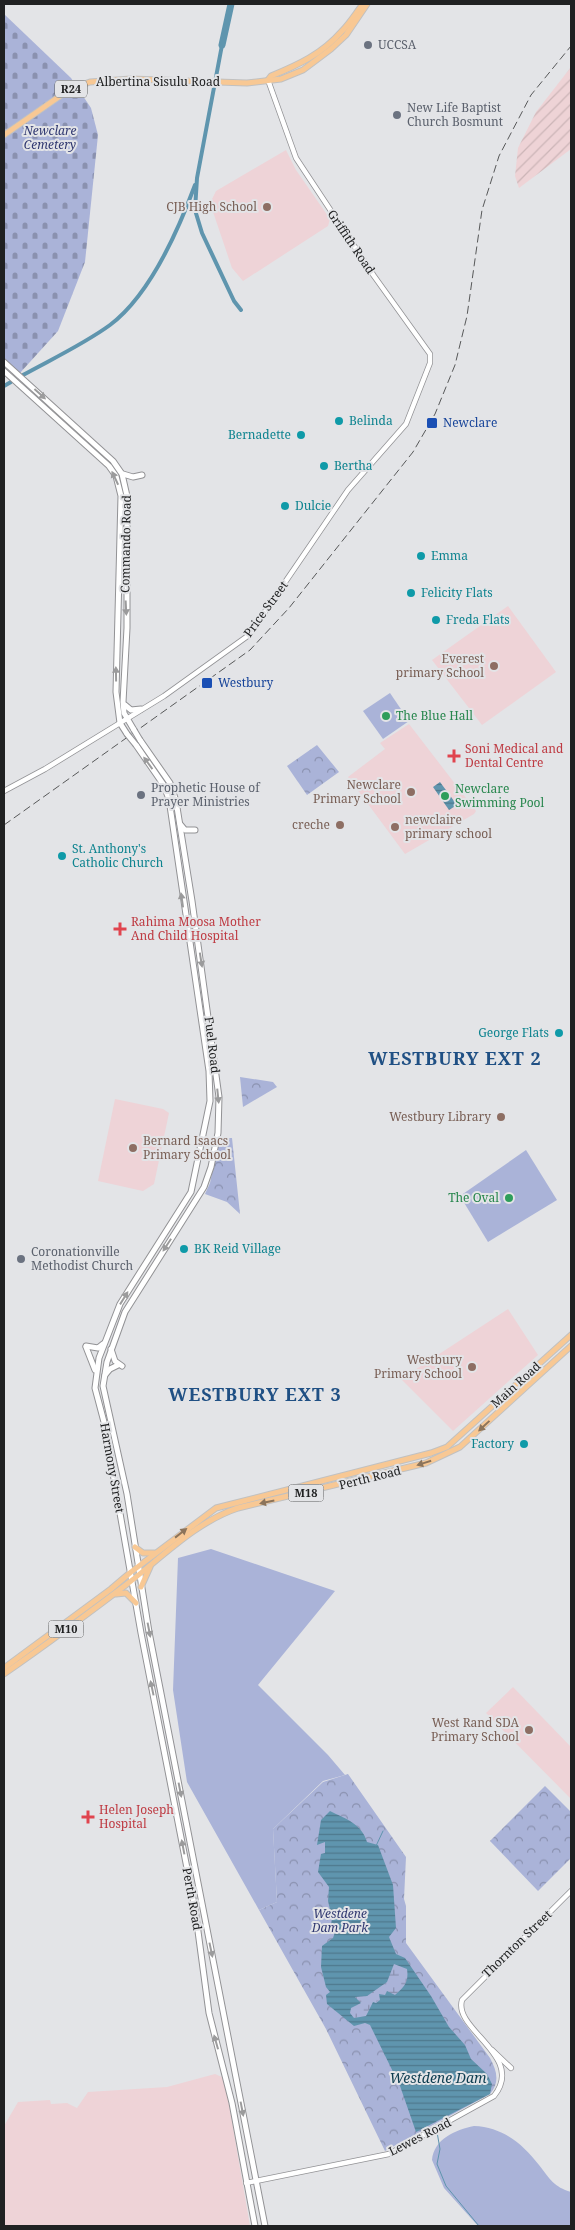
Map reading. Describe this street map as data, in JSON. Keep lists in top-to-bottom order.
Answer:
{
  "streets": {
    "main road": [
      "Albertina Sisulu Road",
      "R24",
      "Commando Road",
      "Fuel Road",
      "Main Road",
      "Harmony Street",
      "Perth Road",
      "M18",
      "M10"
    ],
    "street": [
      "Griffith Road",
      "Price Street",
      "Thornton Street",
      "Lewes Road"
    ]
  },
  "crossings": [
    ["Albertina Sisulu Road", "Griffith Road"],
    ["Griffith Road", "Price Street"],
    ["Commando Road", "Price Street"],
    ["Commando Road", "Fuel Road"],
    ["Price Street", "Fuel Road"],
    ["Fuel Road", "Harmony Street"],
    ["Main Road", "Perth Road"],
    ["Harmony Street", "Perth Road"],
    ["Harmony Street", "M10"],
    ["Perth Road", "M10"],
    ["Perth Road", "Lewes Road"],
    ["Thornton Street", "Lewes Road"]
  ],
  "districts": ["WESTBURY EXT 2", "WESTBURY EXT 3"],
  "water": ["Westdene Dam"],
  "parks": ["Newclare Cemetery", "Westdene Dam Park"],
  "places": {
    "other": [
      "UCCSA",
      "New Life Baptist Church Bosmunt",
      "CJB High School",
      "Belinda",
      "Bernadette",
      "Bertha",
      "Dulcie",
      "Emma",
      "Felicity Flats",
      "Freda Flats",
      "Everest primary School",
      "The Blue Hall",
      "Newclare Primary School",
      "Prophetic House of Prayer Ministries",
      "Newclare Swimming Pool",
      "creche",
      "newclaire primary school",
      "St. Anthony's Catholic Church",
      "George Flats",
      "Westbury Library",
      "Bernard Isaacs Primary School",
      "The Oval",
      "BK Reid Village",
      "Coronationville Methodist Church",
      "Westbury Primary School",
      "Factory",
      "West Rand SDA Primary School"
    ],
    "transit": ["Newclare", "Westbury"],
    "health": ["Soni Medical and Dental Centre", "Rahima Moosa Mother And Child Hospital", "Helen Joseph Hospital"]
  }
}
